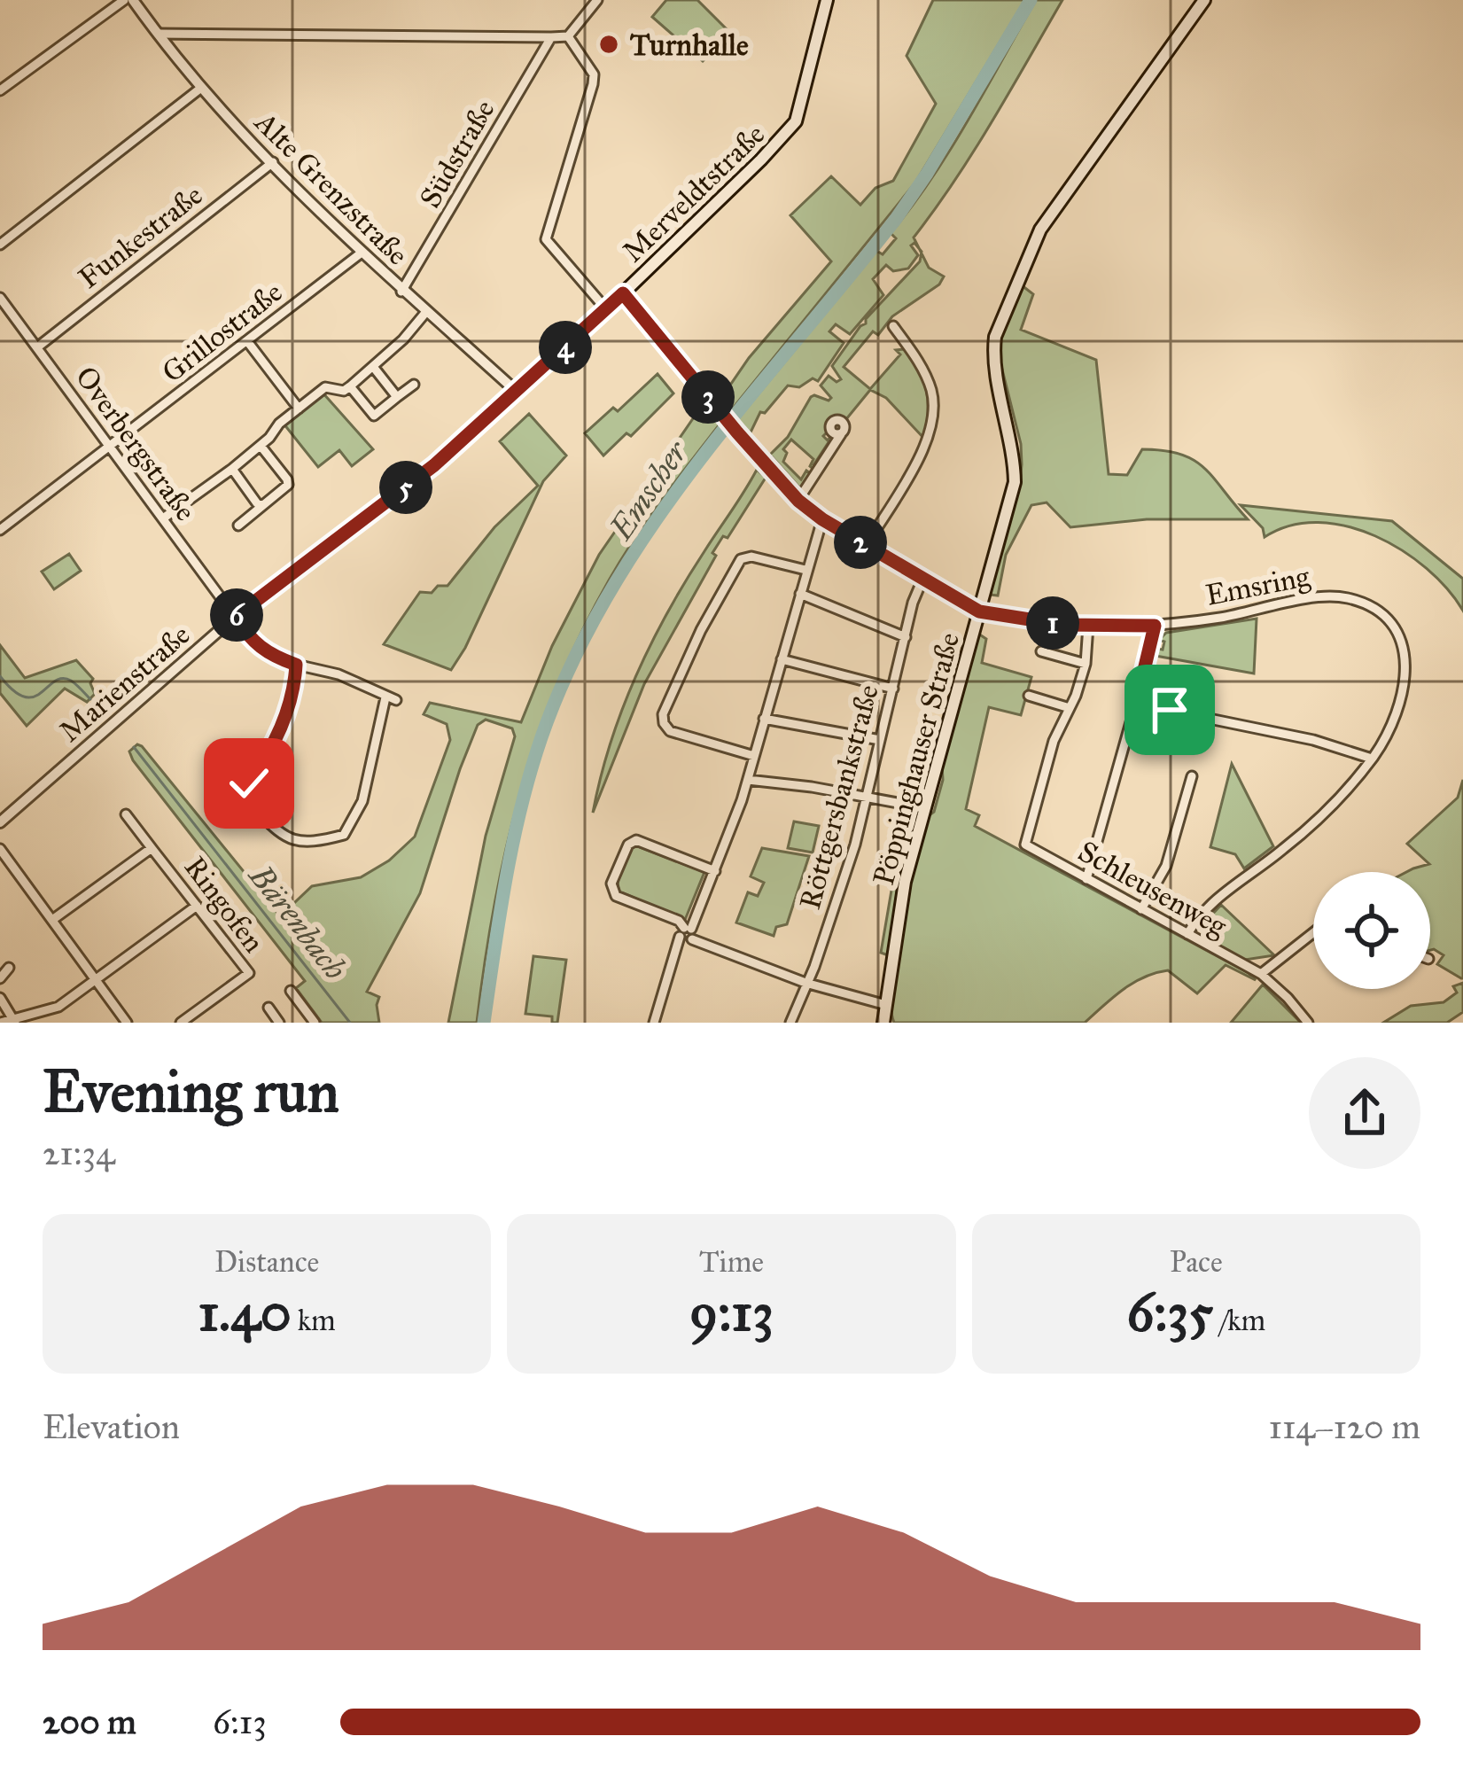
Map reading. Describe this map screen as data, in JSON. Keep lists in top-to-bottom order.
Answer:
{
  "streets": {
    "main road": ["Merveldtstraße", "Pöppinghauser Straße"],
    "street": [
      "Südstraße",
      "Alte Grenzstraße",
      "Funkestraße",
      "Grillostraße",
      "Overbergstraße",
      "Emsring",
      "Marienstraße",
      "Röttgersbankstraße",
      "Schleusenweg",
      "Ringofen"
    ]
  },
  "crossings": [
    ["Südstraße", "Alte Grenzstraße"],
    ["Alte Grenzstraße", "Funkestraße"],
    ["Alte Grenzstraße", "Grillostraße"],
    ["Alte Grenzstraße", "Marienstraße"],
    ["Merveldtstraße", "Marienstraße"],
    ["Funkestraße", "Overbergstraße"],
    ["Grillostraße", "Overbergstraße"],
    ["Overbergstraße", "Marienstraße"],
    ["Emsring", "Pöppinghauser Straße"],
    ["Emsring", "Schleusenweg"]
  ],
  "water": ["Emscher", "Bärenbach"],
  "places": ["Turnhalle"],
  "page": {
    "pins": [
      "4",
      "3",
      "5",
      "2",
      "6",
      "1"
    ],
    "heading": ["Evening run", "21:34"],
    "stats": [
      ["Distance", "1.40 km"],
      ["Time", "9:13"],
      ["Pace", "6:35 /km"]
    ],
    "chart": ["Elevation", "114–120 m"],
    "list": [
      {
        "name": "200 m",
        "note": "6:13"
      }
    ]
  }
}
